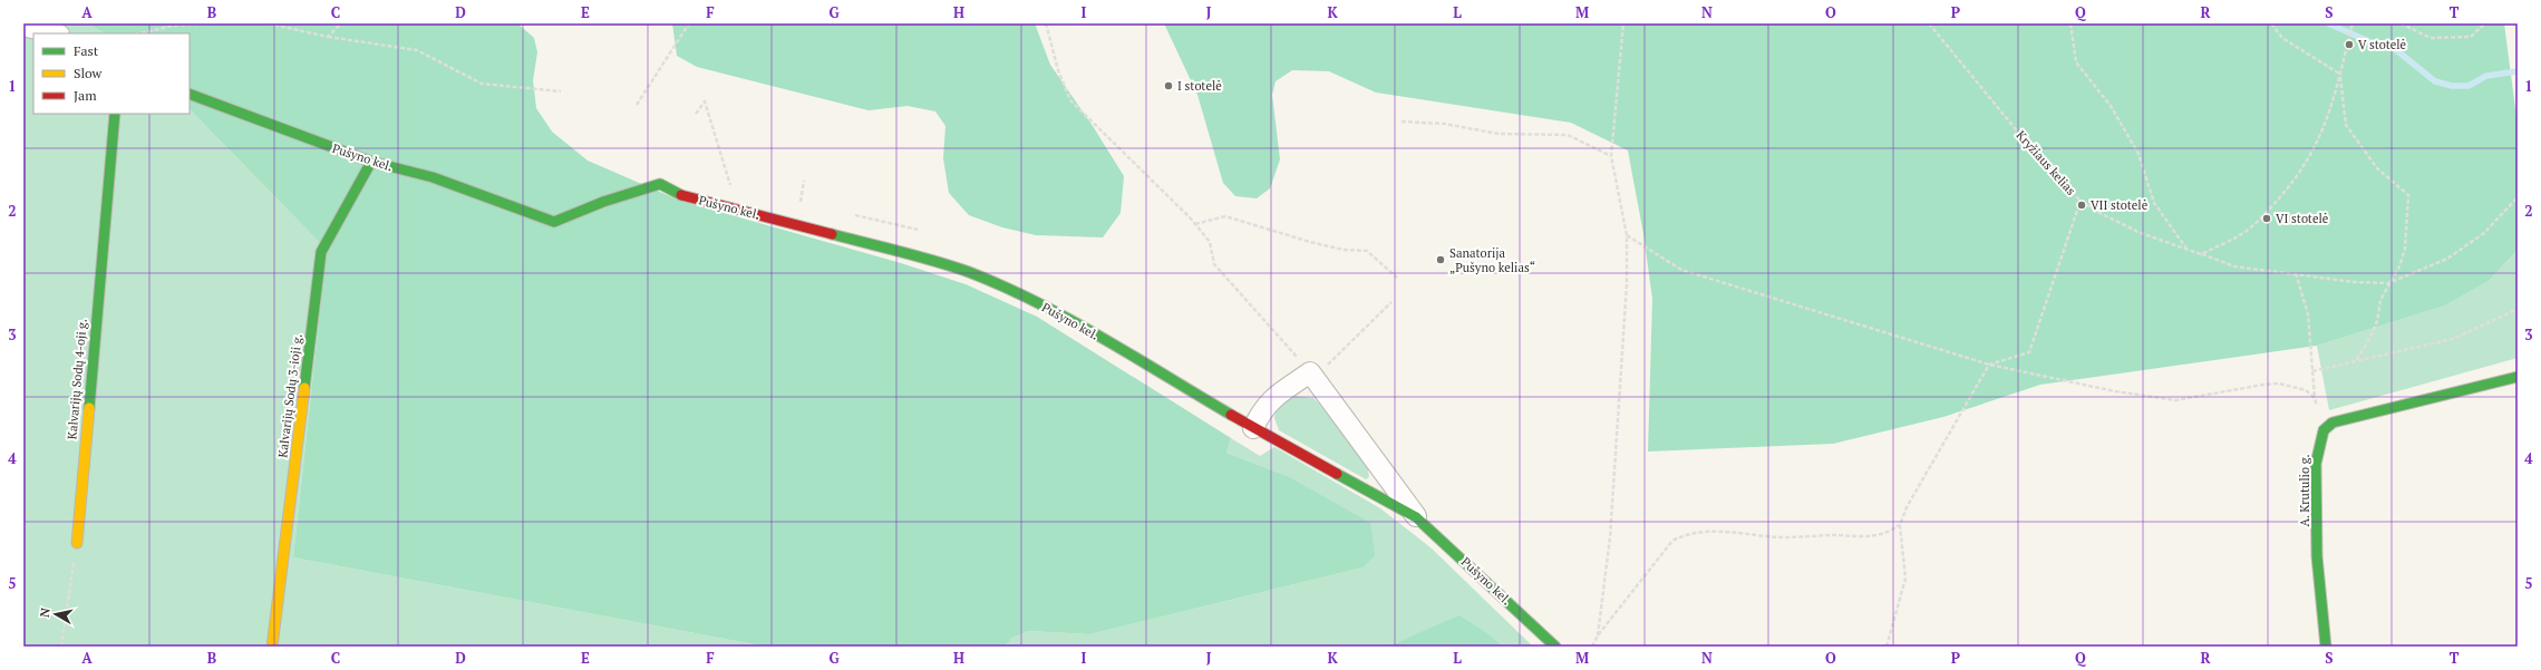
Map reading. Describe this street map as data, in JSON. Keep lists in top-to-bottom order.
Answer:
{
  "streets": {
    "street": [
      "Pušyno kel.",
      "Kalvarijų Sodų 4-oji g.",
      "Kalvarijų Sodų 3-ioji g.",
      "A. Krutulio g."
    ],
    "path": ["Kryžiaus kelias"]
  },
  "crossings": [
    ["Pušyno kel.", "Kalvarijų Sodų 3-ioji g."]
  ],
  "places": [
    "V stotelė",
    "I stotelė",
    "VII stotelė",
    "VI stotelė",
    "Sanatorija „Pušyno kelias“"
  ],
  "legend": ["Fast", "Slow", "Jam"],
  "north": "left",
  "grid": {
    "columns": [
      "A",
      "B",
      "C",
      "D",
      "E",
      "F",
      "G",
      "H",
      "I",
      "J",
      "K",
      "L",
      "M",
      "N",
      "O",
      "P",
      "Q",
      "R",
      "S",
      "T"
    ],
    "rows": [
      "1",
      "2",
      "3",
      "4",
      "5"
    ]
  }
}
